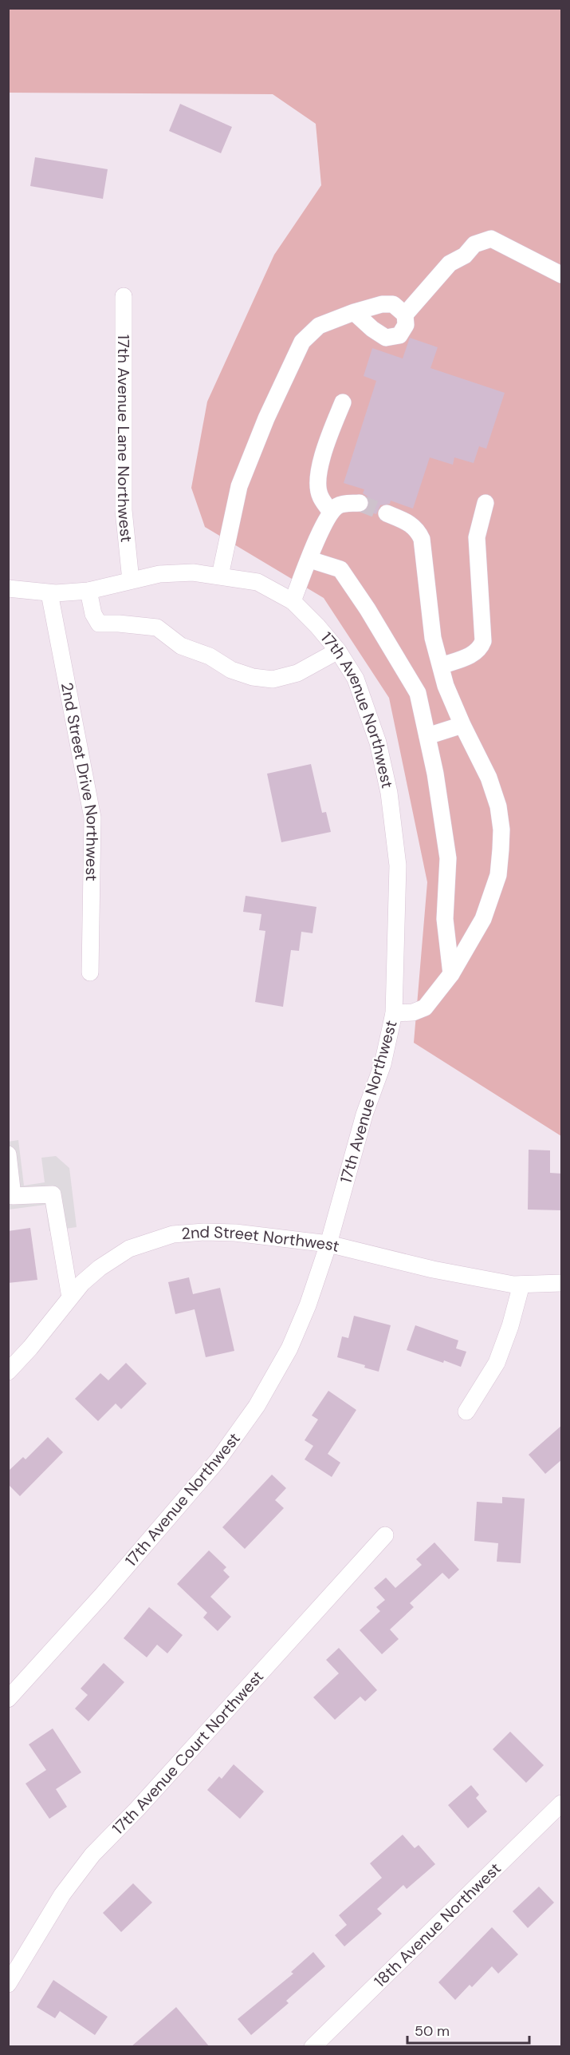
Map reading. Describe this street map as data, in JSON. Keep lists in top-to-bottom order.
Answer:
{
  "streets": {
    "street": [
      "17th Avenue Lane Northwest",
      "17th Avenue Northwest",
      "2nd Street Drive Northwest",
      "2nd Street Northwest",
      "17th Avenue Court Northwest",
      "18th Avenue Northwest"
    ]
  },
  "crossings": [
    ["17th Avenue Lane Northwest", "17th Avenue Northwest"],
    ["17th Avenue Northwest", "2nd Street Drive Northwest"],
    ["17th Avenue Northwest", "2nd Street Northwest"]
  ],
  "scale_bar": "50 m"
}
